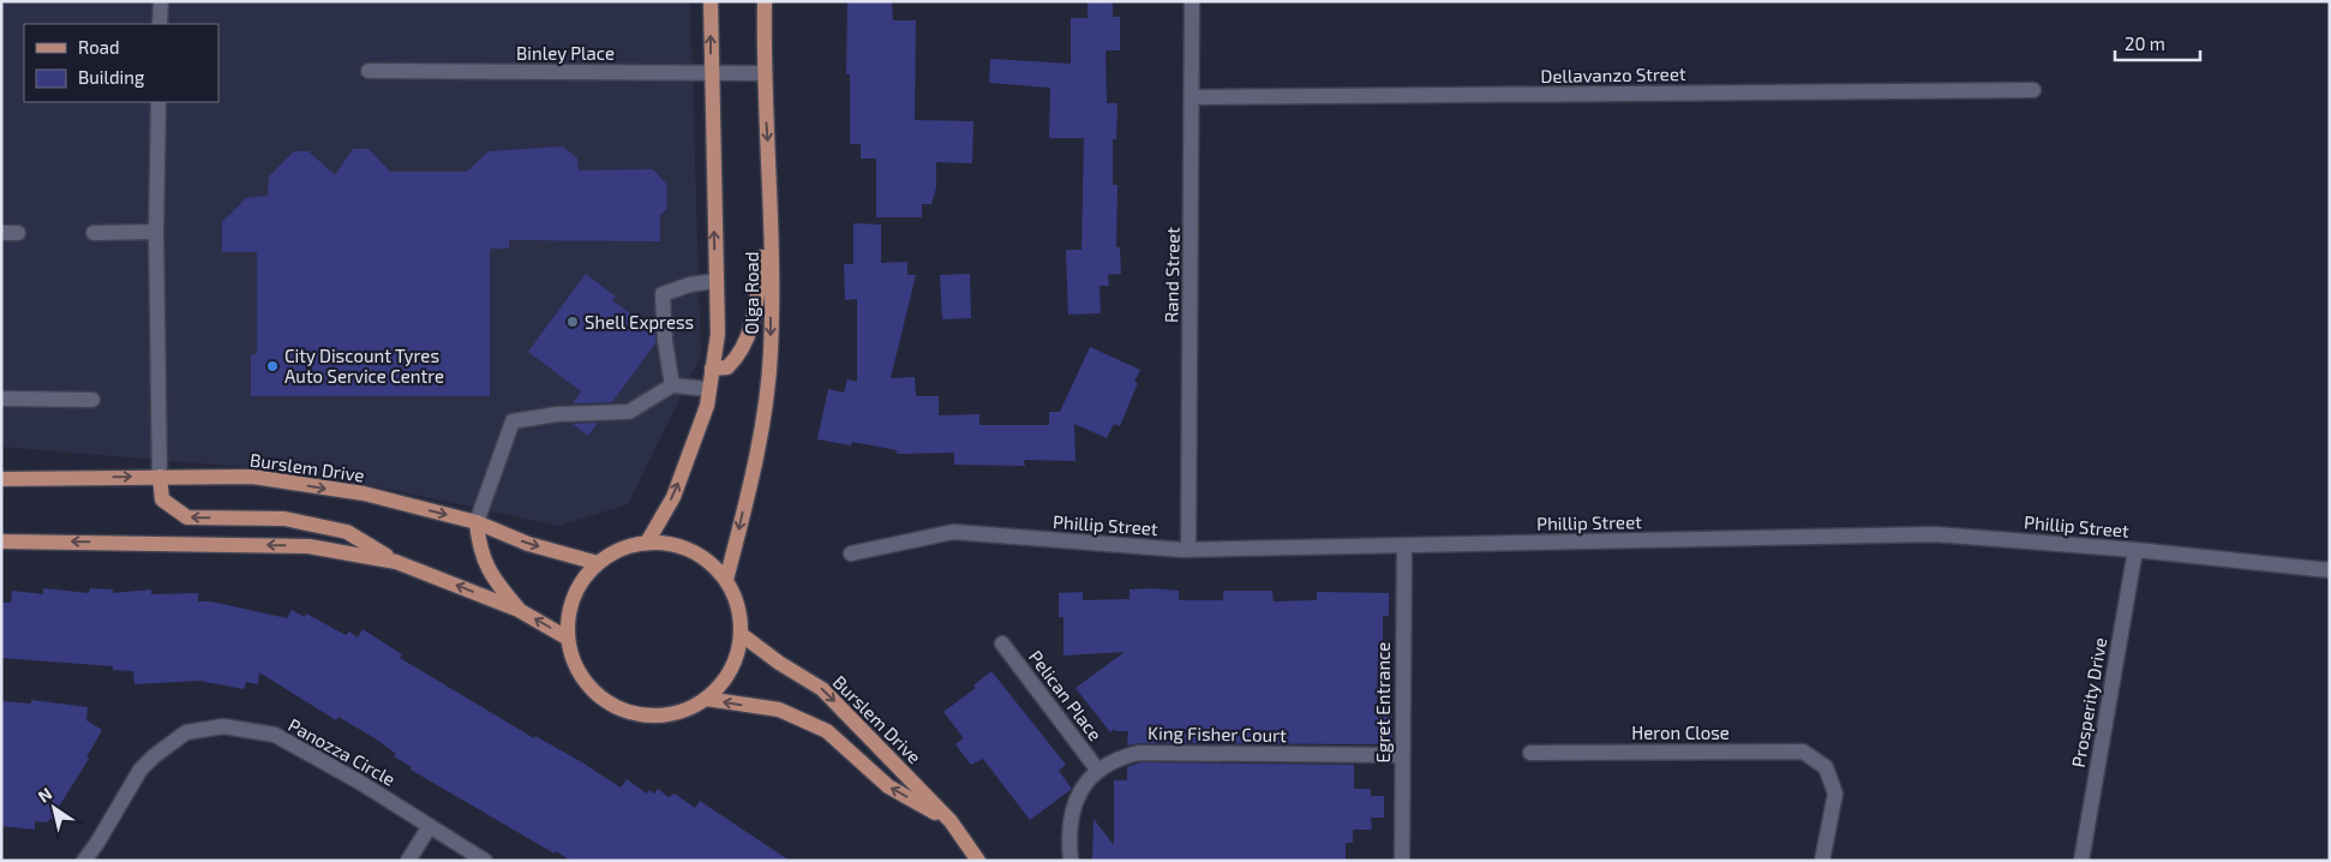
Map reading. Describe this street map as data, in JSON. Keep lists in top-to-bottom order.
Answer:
{
  "streets": {
    "main road": ["Olga Road", "Burslem Drive"],
    "street": [
      "Binley Place",
      "Dellavanzo Street",
      "Rand Street",
      "Phillip Street",
      "Pelican Place",
      "Egret Entrance",
      "Prosperity Drive",
      "Heron Close",
      "King Fisher Court",
      "Panozza Circle"
    ]
  },
  "crossings": [
    ["Binley Place", "Olga Road"],
    ["Dellavanzo Street", "Rand Street"],
    ["Rand Street", "Phillip Street"],
    ["Olga Road", "Burslem Drive"],
    ["Phillip Street", "Egret Entrance"],
    ["Phillip Street", "Prosperity Drive"],
    ["Pelican Place", "King Fisher Court"],
    ["Egret Entrance", "King Fisher Court"]
  ],
  "places": ["Shell Express", "City Discount Tyres Auto Service Centre"],
  "legend": ["Road", "Building"],
  "scale_bar": "20 m",
  "north": "top left"
}
